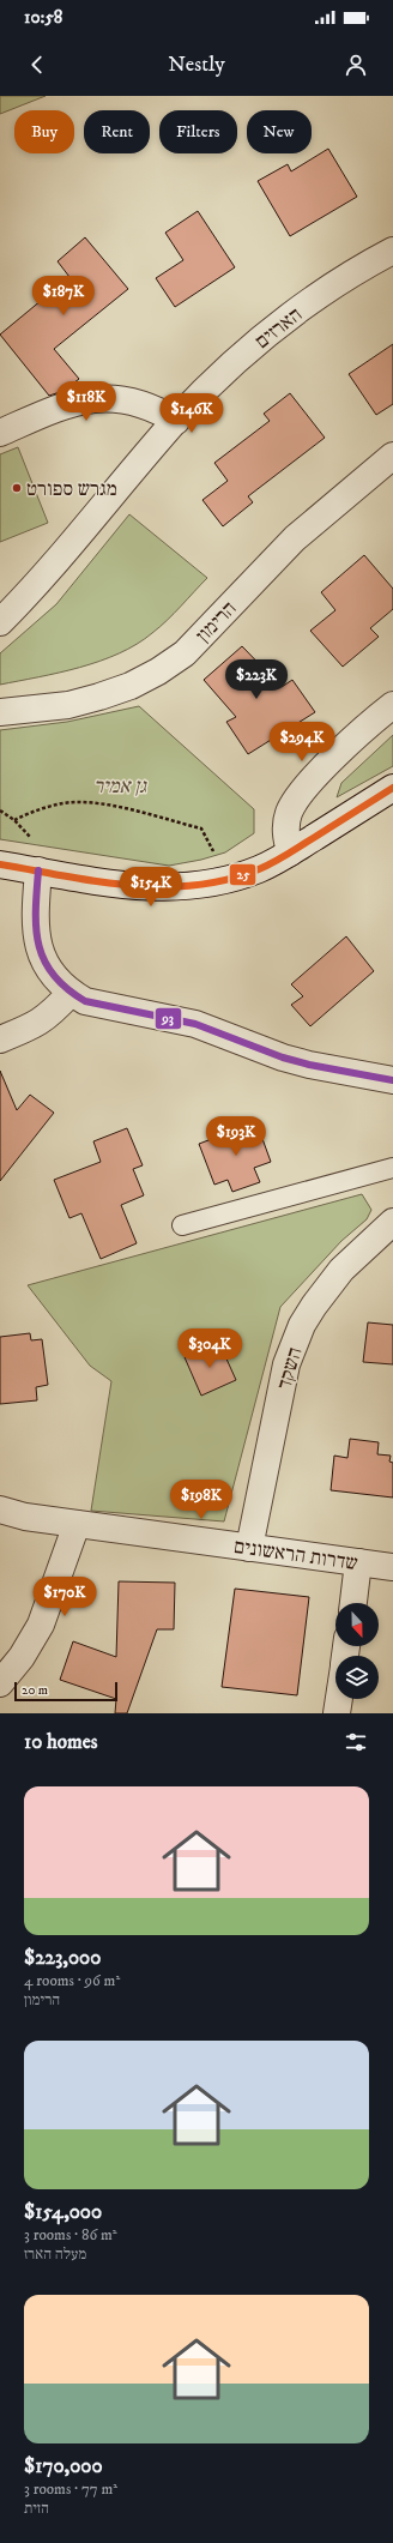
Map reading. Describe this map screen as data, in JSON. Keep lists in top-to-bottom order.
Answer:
{
  "streets": {
    "street": [
      "הארזים",
      "הרימון",
      "השקד",
      "שדרות הראשונים"
    ]
  },
  "crossings": [
    ["השקד", "שדרות הראשונים"]
  ],
  "parks": ["גן אמיר"],
  "places": ["מגרש ספורט"],
  "lines": ["transit line 25", "transit line 93"],
  "scale_bar": "20 m",
  "north": "bottom",
  "page": {
    "status": "10:58",
    "header": "Nestly",
    "chip": [
      "Buy",
      "Rent",
      "Filters",
      "New"
    ],
    "price": [
      "$187K",
      "$118K",
      "$146K",
      "$223K",
      "$294K",
      "$154K",
      "$193K",
      "$304K",
      "$198K",
      "$170K"
    ],
    "scale": "20 m",
    "heading": "10 homes",
    "list": [
      {
        "name": "$223,000",
        "note": "4 rooms · 96 m² · הרימון"
      },
      {
        "name": "$154,000",
        "note": "3 rooms · 86 m² · מעלה הארז"
      },
      {
        "name": "$170,000",
        "note": "3 rooms · 77 m² · הזית"
      }
    ]
  }
}
